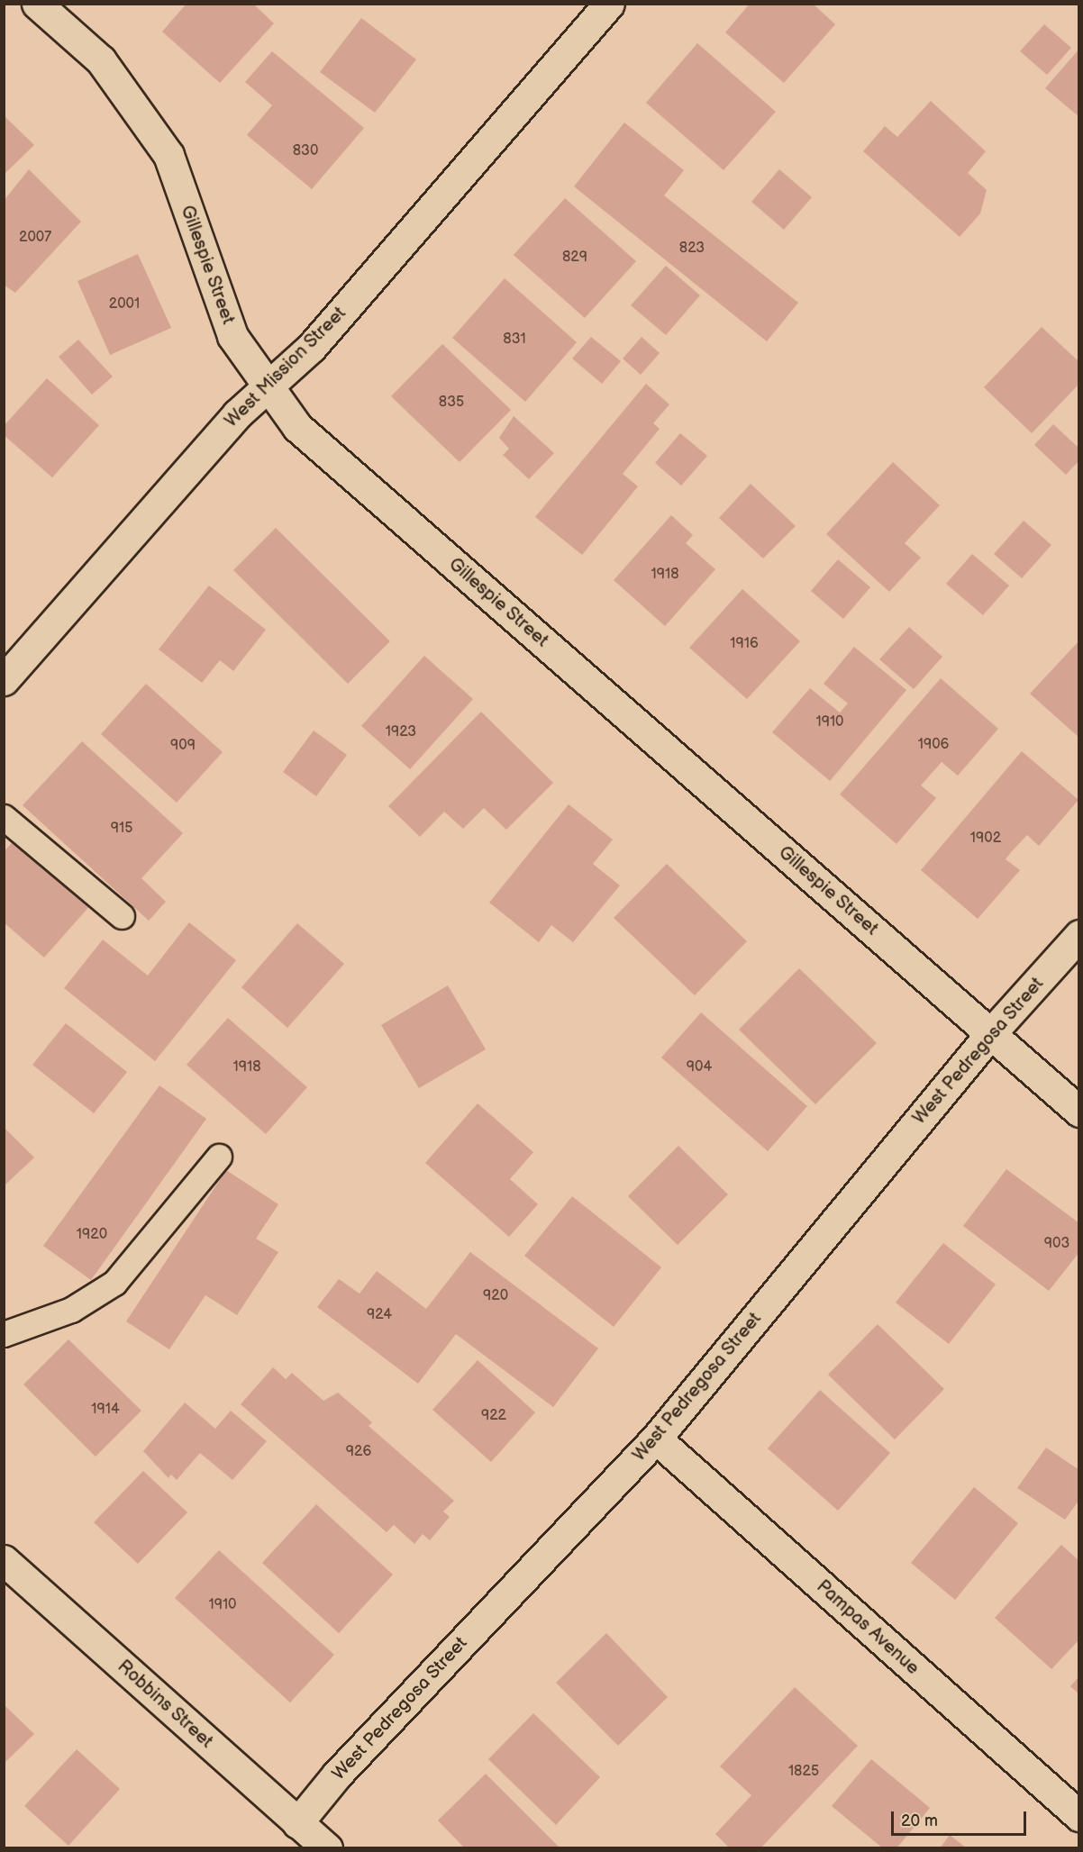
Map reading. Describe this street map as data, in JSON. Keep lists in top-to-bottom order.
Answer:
{
  "streets": {
    "street": [
      "Gillespie Street",
      "West Mission Street",
      "West Pedregosa Street",
      "Pampas Avenue",
      "Robbins Street"
    ]
  },
  "crossings": [
    ["Gillespie Street", "West Mission Street"],
    ["Gillespie Street", "West Pedregosa Street"],
    ["West Pedregosa Street", "Pampas Avenue"],
    ["West Pedregosa Street", "Robbins Street"]
  ],
  "house_numbers": [
    "830",
    "2007",
    "823",
    "829",
    "2001",
    "831",
    "835",
    "1918",
    "1916",
    "1910",
    "1923",
    "1906",
    "909",
    "915",
    "1902",
    "1918",
    "904",
    "1920",
    "903",
    "920",
    "924",
    "1914",
    "922",
    "926",
    "1910",
    "1825"
  ],
  "scale_bar": "20 m"
}
